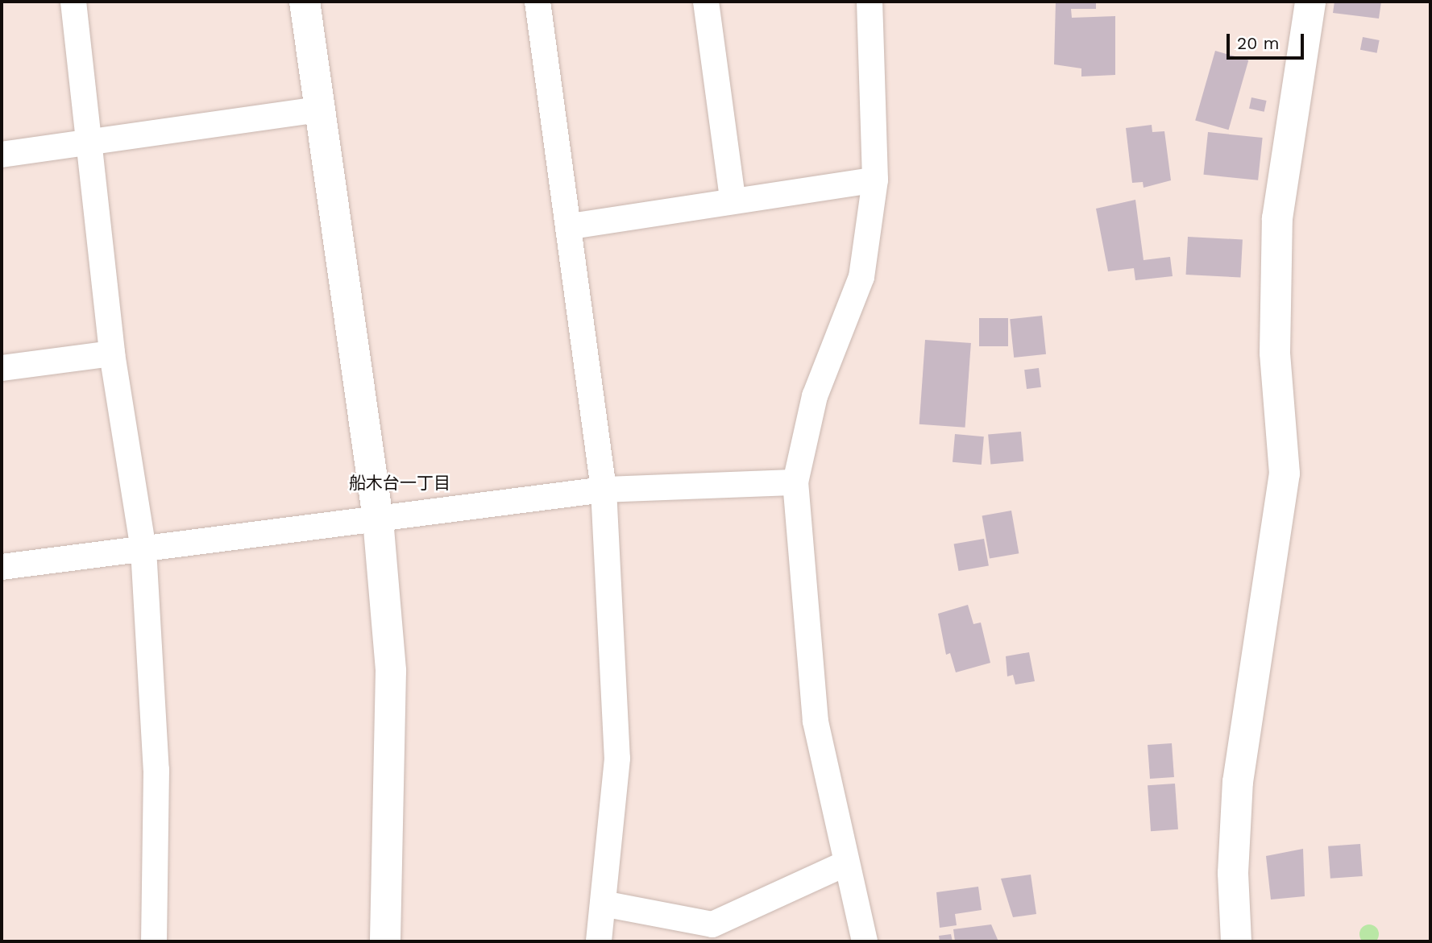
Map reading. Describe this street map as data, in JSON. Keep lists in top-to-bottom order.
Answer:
{
  "districts": ["船木台一丁目"],
  "scale_bar": "20 m"
}
